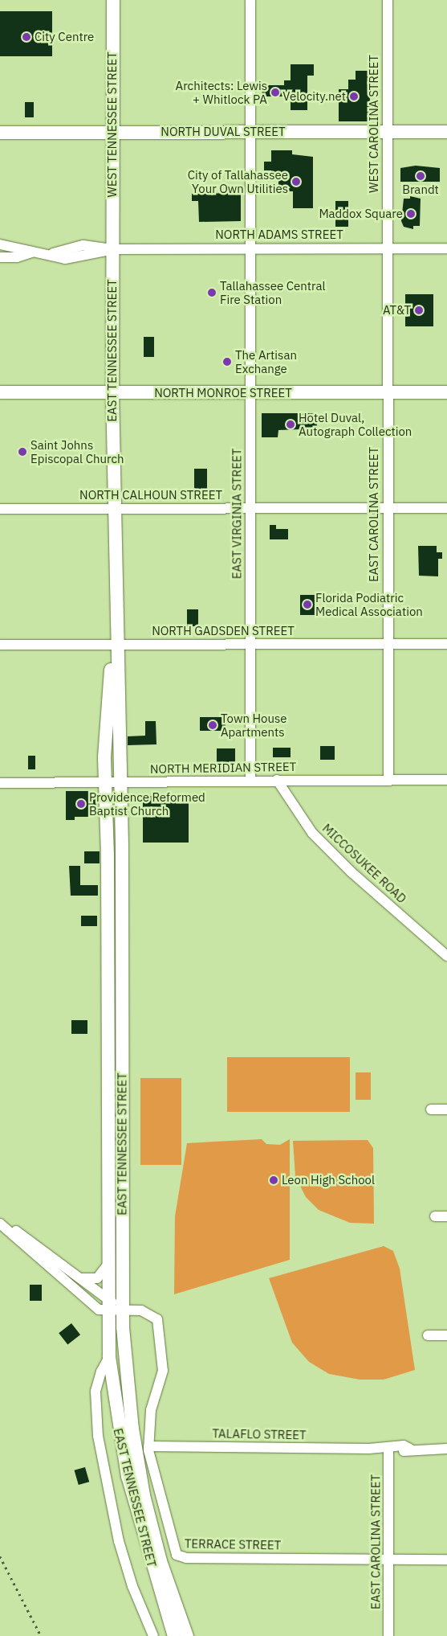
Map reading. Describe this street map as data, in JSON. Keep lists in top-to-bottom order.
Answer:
{
  "streets": {
    "main road": [
      "WEST TENNESSEE STREET",
      "NORTH DUVAL STREET",
      "EAST TENNESSEE STREET",
      "NORTH MONROE STREET"
    ],
    "street": [
      "WEST CAROLINA STREET",
      "NORTH ADAMS STREET",
      "NORTH CALHOUN STREET",
      "EAST VIRGINIA STREET",
      "EAST CAROLINA STREET",
      "NORTH GADSDEN STREET",
      "NORTH MERIDIAN STREET",
      "MICCOSUKEE ROAD",
      "TALAFLO STREET",
      "TERRACE STREET"
    ]
  },
  "crossings": [
    ["WEST CAROLINA STREET", "NORTH DUVAL STREET"],
    ["WEST CAROLINA STREET", "NORTH ADAMS STREET"],
    ["WEST CAROLINA STREET", "EAST CAROLINA STREET"],
    ["WEST TENNESSEE STREET", "NORTH DUVAL STREET"],
    ["WEST TENNESSEE STREET", "NORTH ADAMS STREET"],
    ["WEST TENNESSEE STREET", "EAST TENNESSEE STREET"],
    ["NORTH DUVAL STREET", "EAST VIRGINIA STREET"],
    ["NORTH ADAMS STREET", "EAST TENNESSEE STREET"],
    ["NORTH ADAMS STREET", "EAST VIRGINIA STREET"],
    ["NORTH ADAMS STREET", "EAST CAROLINA STREET"],
    ["EAST TENNESSEE STREET", "NORTH MONROE STREET"],
    ["EAST TENNESSEE STREET", "NORTH CALHOUN STREET"],
    ["EAST TENNESSEE STREET", "NORTH GADSDEN STREET"],
    ["EAST TENNESSEE STREET", "NORTH MERIDIAN STREET"],
    ["EAST TENNESSEE STREET", "TERRACE STREET"],
    ["NORTH MONROE STREET", "EAST VIRGINIA STREET"],
    ["NORTH MONROE STREET", "EAST CAROLINA STREET"],
    ["NORTH CALHOUN STREET", "EAST VIRGINIA STREET"],
    ["NORTH CALHOUN STREET", "EAST CAROLINA STREET"],
    ["EAST VIRGINIA STREET", "NORTH GADSDEN STREET"],
    ["EAST VIRGINIA STREET", "NORTH MERIDIAN STREET"],
    ["EAST CAROLINA STREET", "NORTH GADSDEN STREET"],
    ["EAST CAROLINA STREET", "NORTH MERIDIAN STREET"],
    ["EAST CAROLINA STREET", "TALAFLO STREET"],
    ["EAST CAROLINA STREET", "TERRACE STREET"],
    ["NORTH MERIDIAN STREET", "MICCOSUKEE ROAD"],
    ["TALAFLO STREET", "TERRACE STREET"]
  ],
  "places": [
    "City Centre",
    "Architects: Lewis + Whitlock PA",
    "Velocity.net",
    "Brandt",
    "City of Tallahassee Your Own Utilities",
    "Maddox Square",
    "Tallahassee Central Fire Station",
    "AT&T",
    "The Artisan Exchange",
    "Hotel Duval, Autograph Collection",
    "Saint Johns Episcopal Church",
    "Florida Podiatric Medical Association",
    "Town House Apartments",
    "Providence Reformed Baptist Church",
    "Leon High School"
  ]
}
